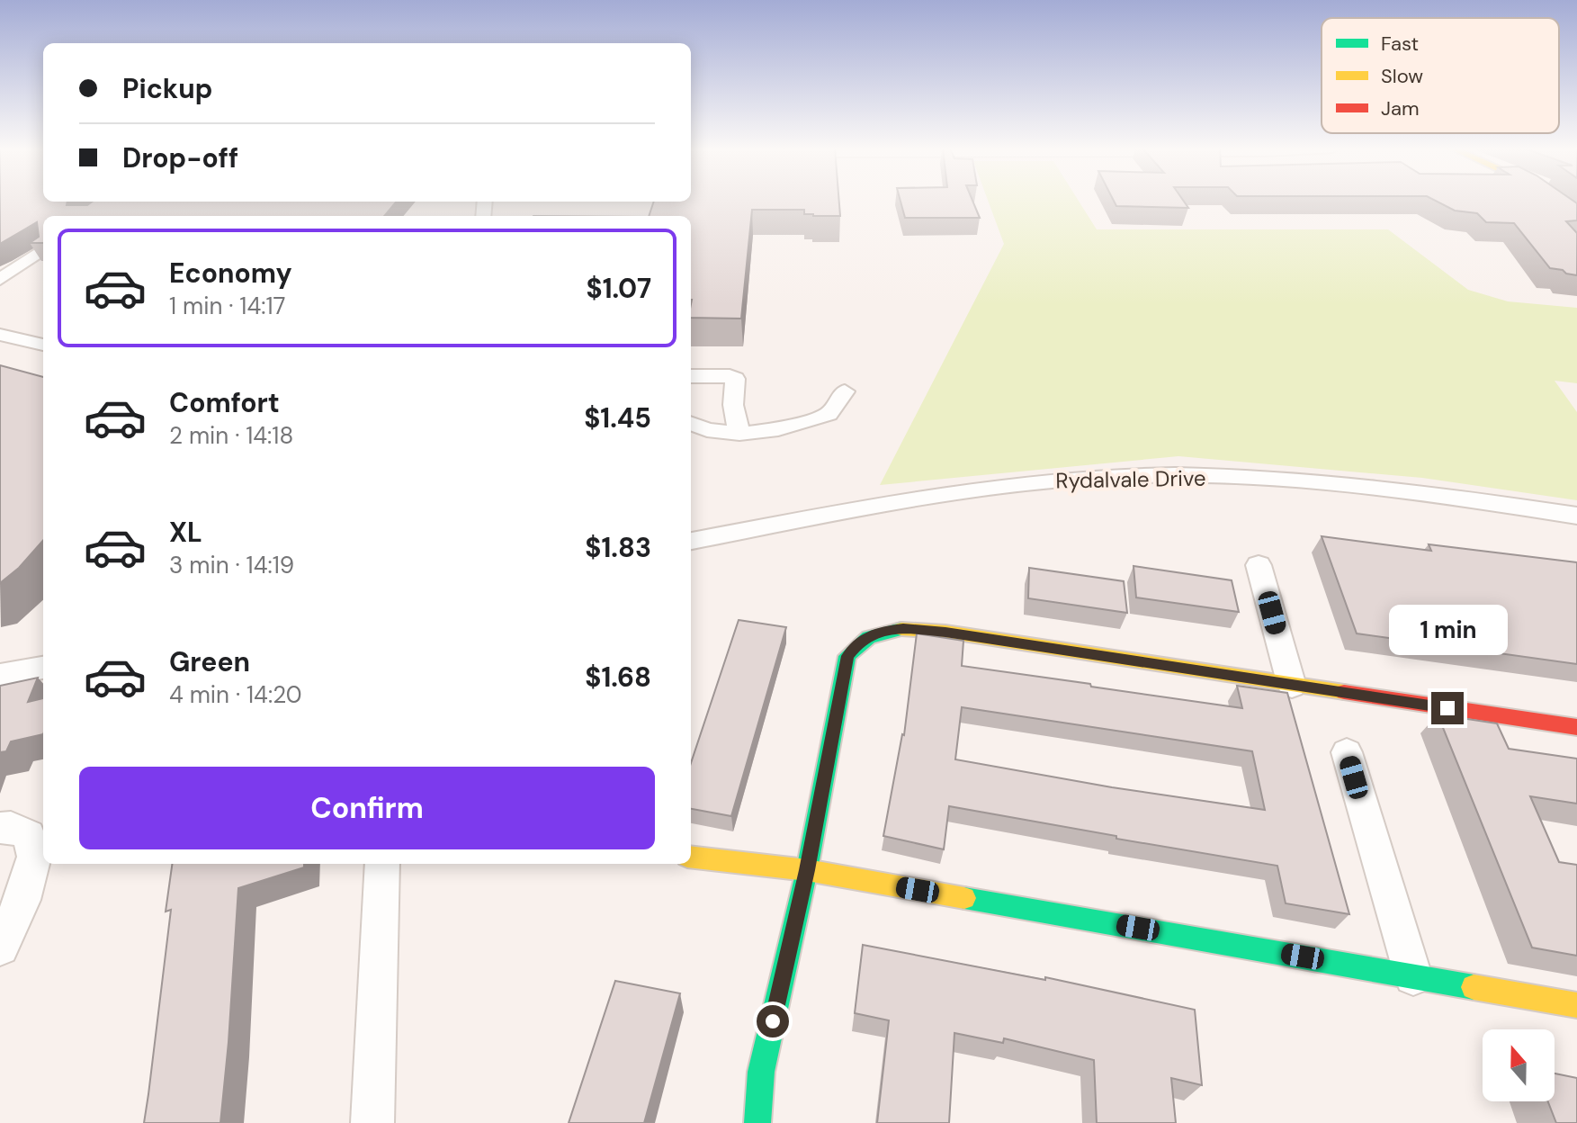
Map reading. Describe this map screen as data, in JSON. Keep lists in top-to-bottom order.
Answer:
{
  "streets": {
    "street": ["Rydalvale Drive"]
  },
  "legend": ["Fast", "Slow", "Jam"],
  "north": "top",
  "page": {
    "banner": ["Pickup", "Drop-off"],
    "list": [
      {
        "name": "Economy",
        "note": "1 min · 14:17",
        "value": "$1.07"
      },
      {
        "name": "Comfort",
        "note": "2 min · 14:18",
        "value": "$1.45"
      },
      {
        "name": "XL",
        "note": "3 min · 14:19",
        "value": "$1.83"
      },
      {
        "name": "Green",
        "note": "4 min · 14:20",
        "value": "$1.68"
      }
    ],
    "bubble": "1 min",
    "buttons": "Confirm"
  }
}
